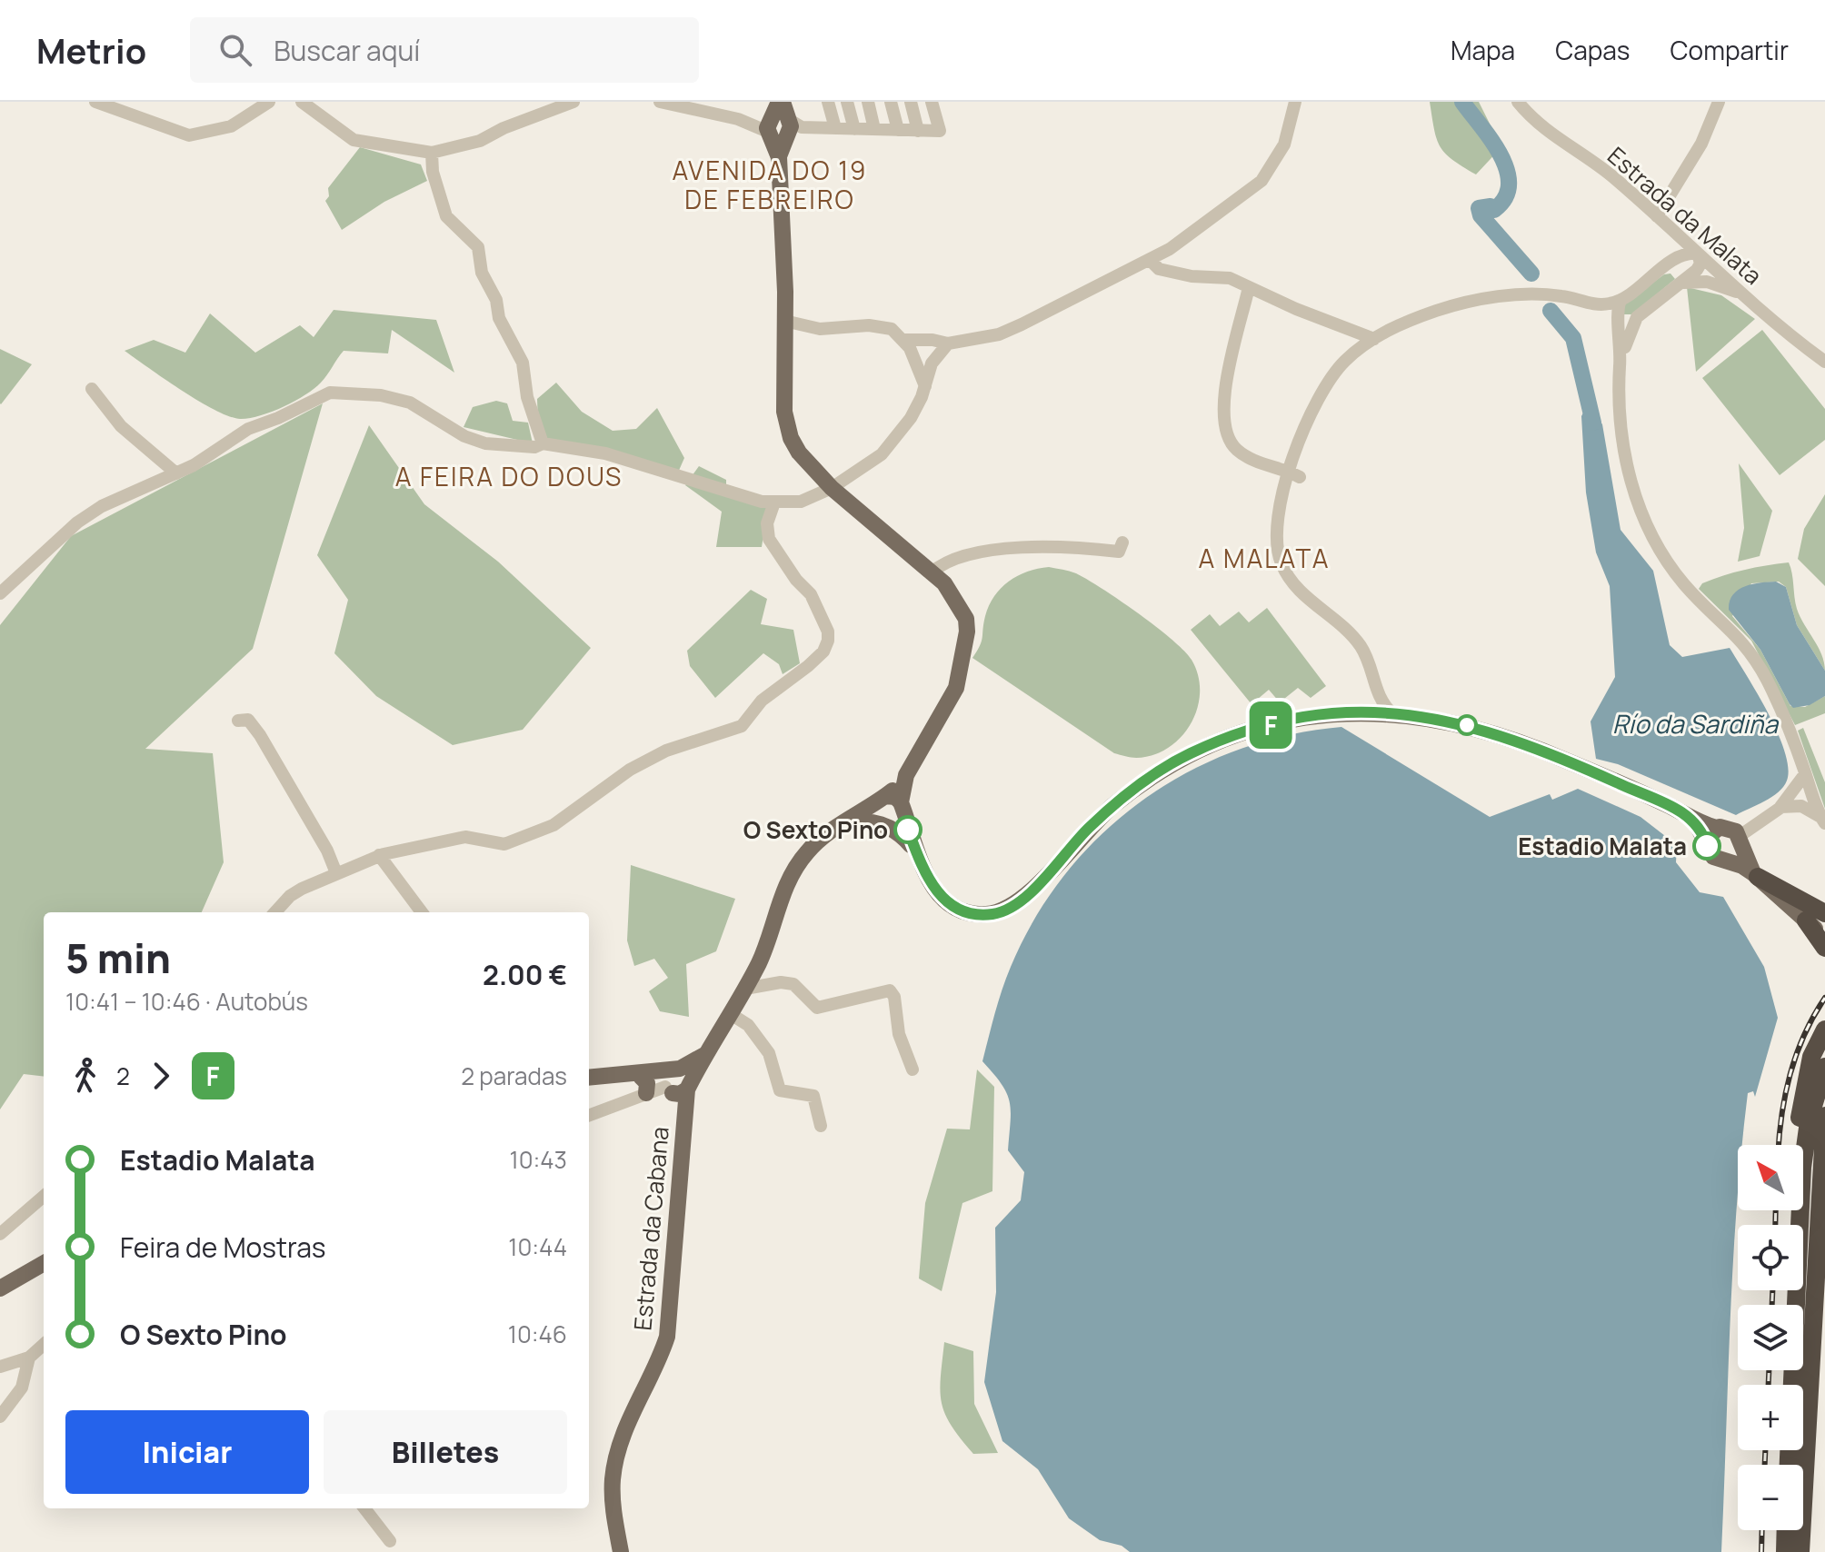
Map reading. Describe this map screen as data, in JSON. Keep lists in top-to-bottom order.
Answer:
{
  "streets": {
    "main road": ["Estrada da Cabana"],
    "street": ["Estrada da Malata"]
  },
  "districts": ["AVENIDA DO 19 DE FEBREIRO", "A FEIRA DO DOUS", "A MALATA"],
  "water": ["Río da Sardiña"],
  "places": ["O Sexto Pino", "Estadio Malata"],
  "lines": ["bus line F"],
  "north": "top left",
  "page": {
    "header": "Metrio",
    "search": "Buscar aquí",
    "nav": ["Mapa", "Capas", "Compartir"],
    "on_map": "F",
    "heading": ["5 min", "10:41 – 10:46 · Autobús", "2.00 €"],
    "legs": ["2", "F", "2 paradas"],
    "list": [
      {
        "name": "Estadio Malata",
        "value": "10:43"
      },
      {
        "name": "Feira de Mostras",
        "value": "10:44"
      },
      {
        "name": "O Sexto Pino",
        "value": "10:46"
      }
    ],
    "map_buttons": ["+", "−"],
    "buttons": ["Iniciar", "Billetes"]
  }
}
